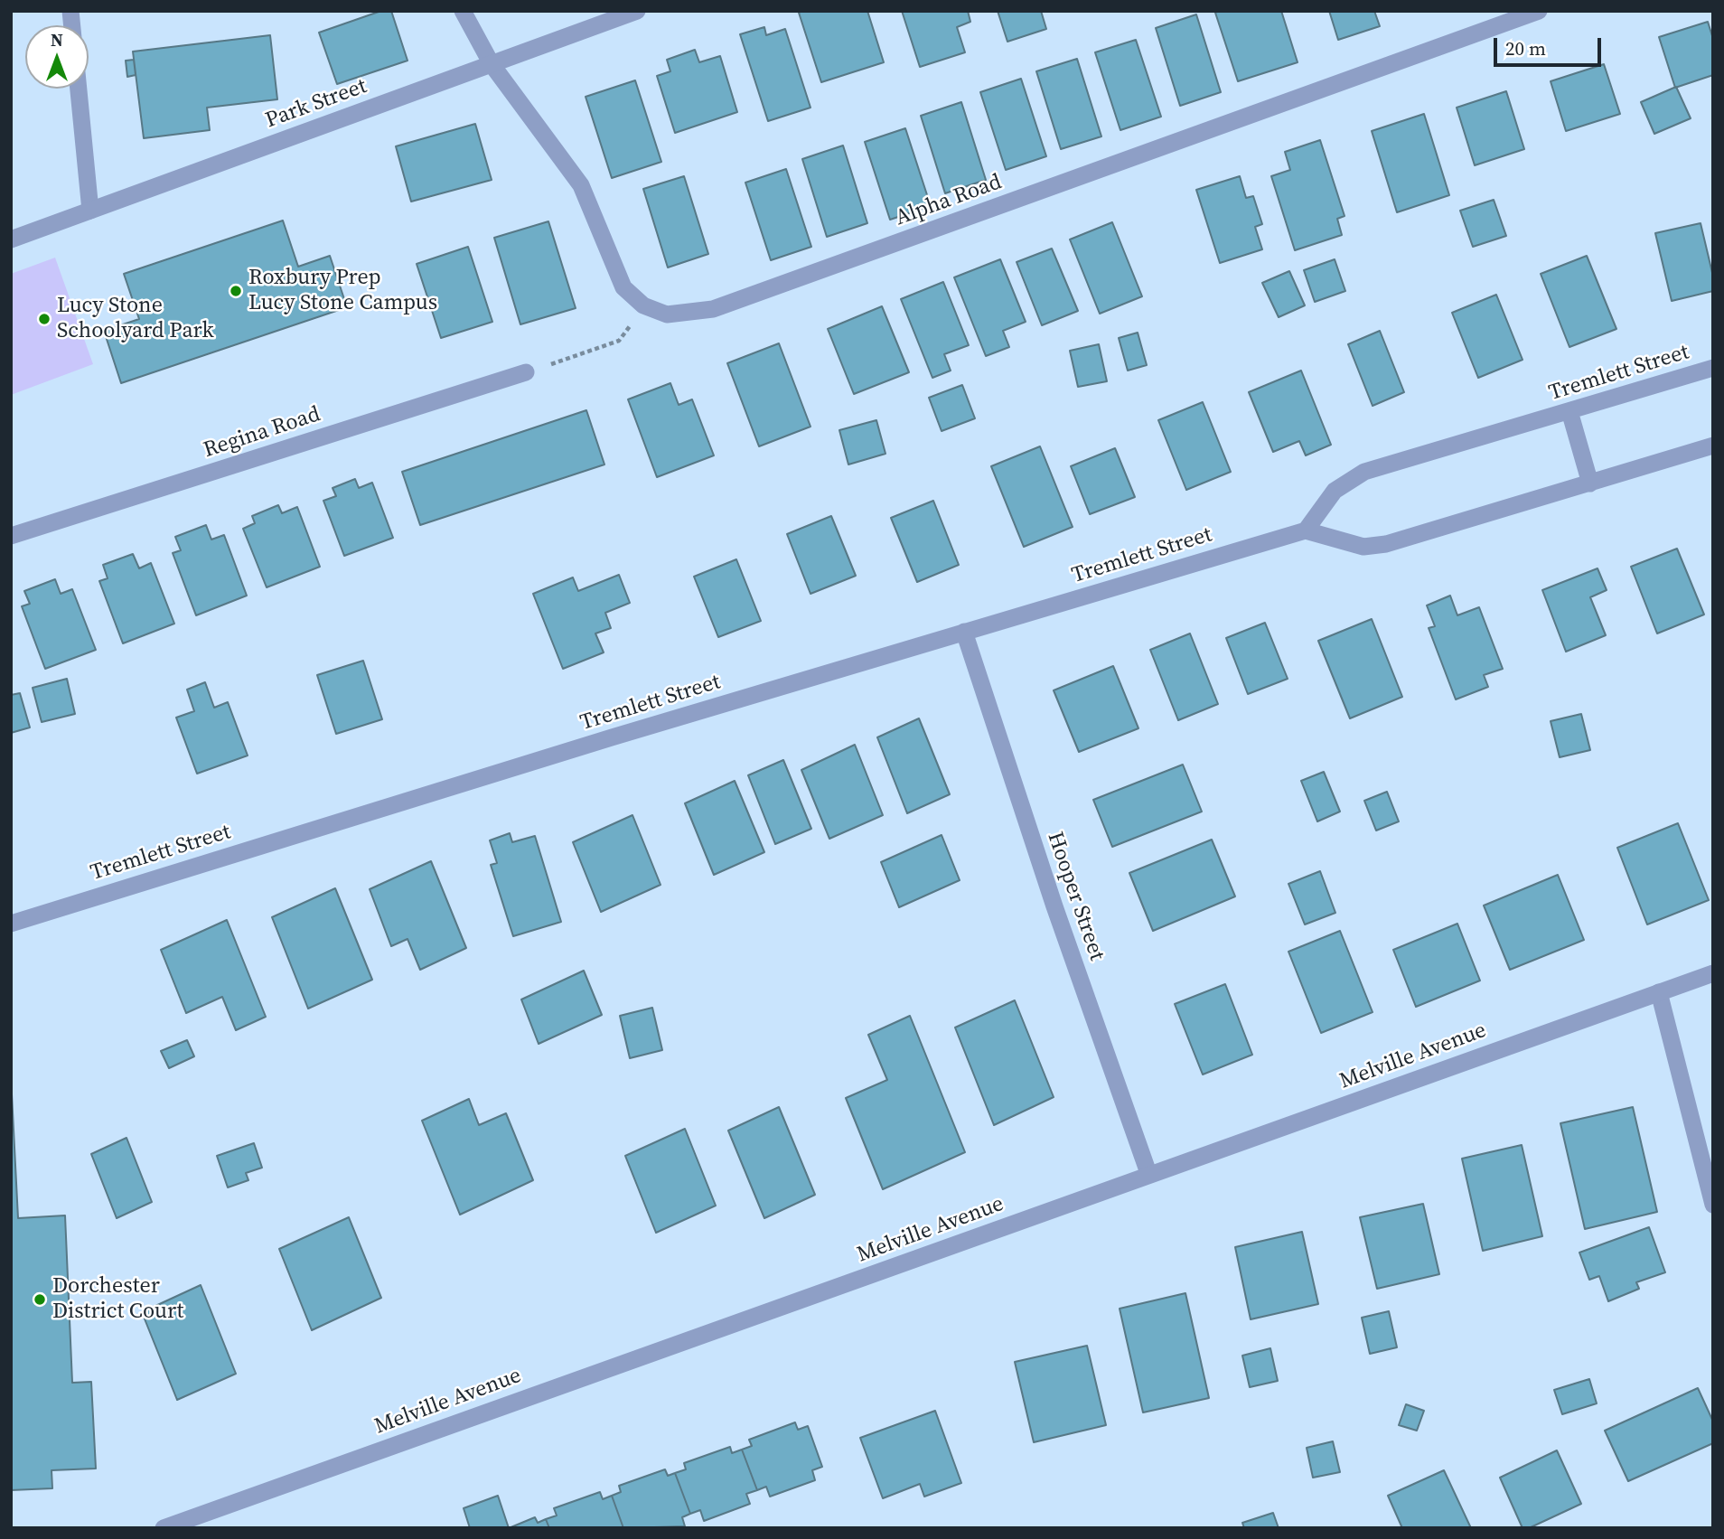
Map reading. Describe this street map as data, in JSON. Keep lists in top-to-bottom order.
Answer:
{
  "streets": {
    "street": [
      "Park Street",
      "Alpha Road",
      "Tremlett Street",
      "Regina Road",
      "Hooper Street",
      "Melville Avenue"
    ]
  },
  "crossings": [
    ["Park Street", "Alpha Road"],
    ["Tremlett Street", "Hooper Street"],
    ["Hooper Street", "Melville Avenue"]
  ],
  "places": ["Roxbury Prep Lucy Stone Campus", "Lucy Stone Schoolyard Park", "Dorchester District Court"],
  "scale_bar": "20 m",
  "north": "top"
}
